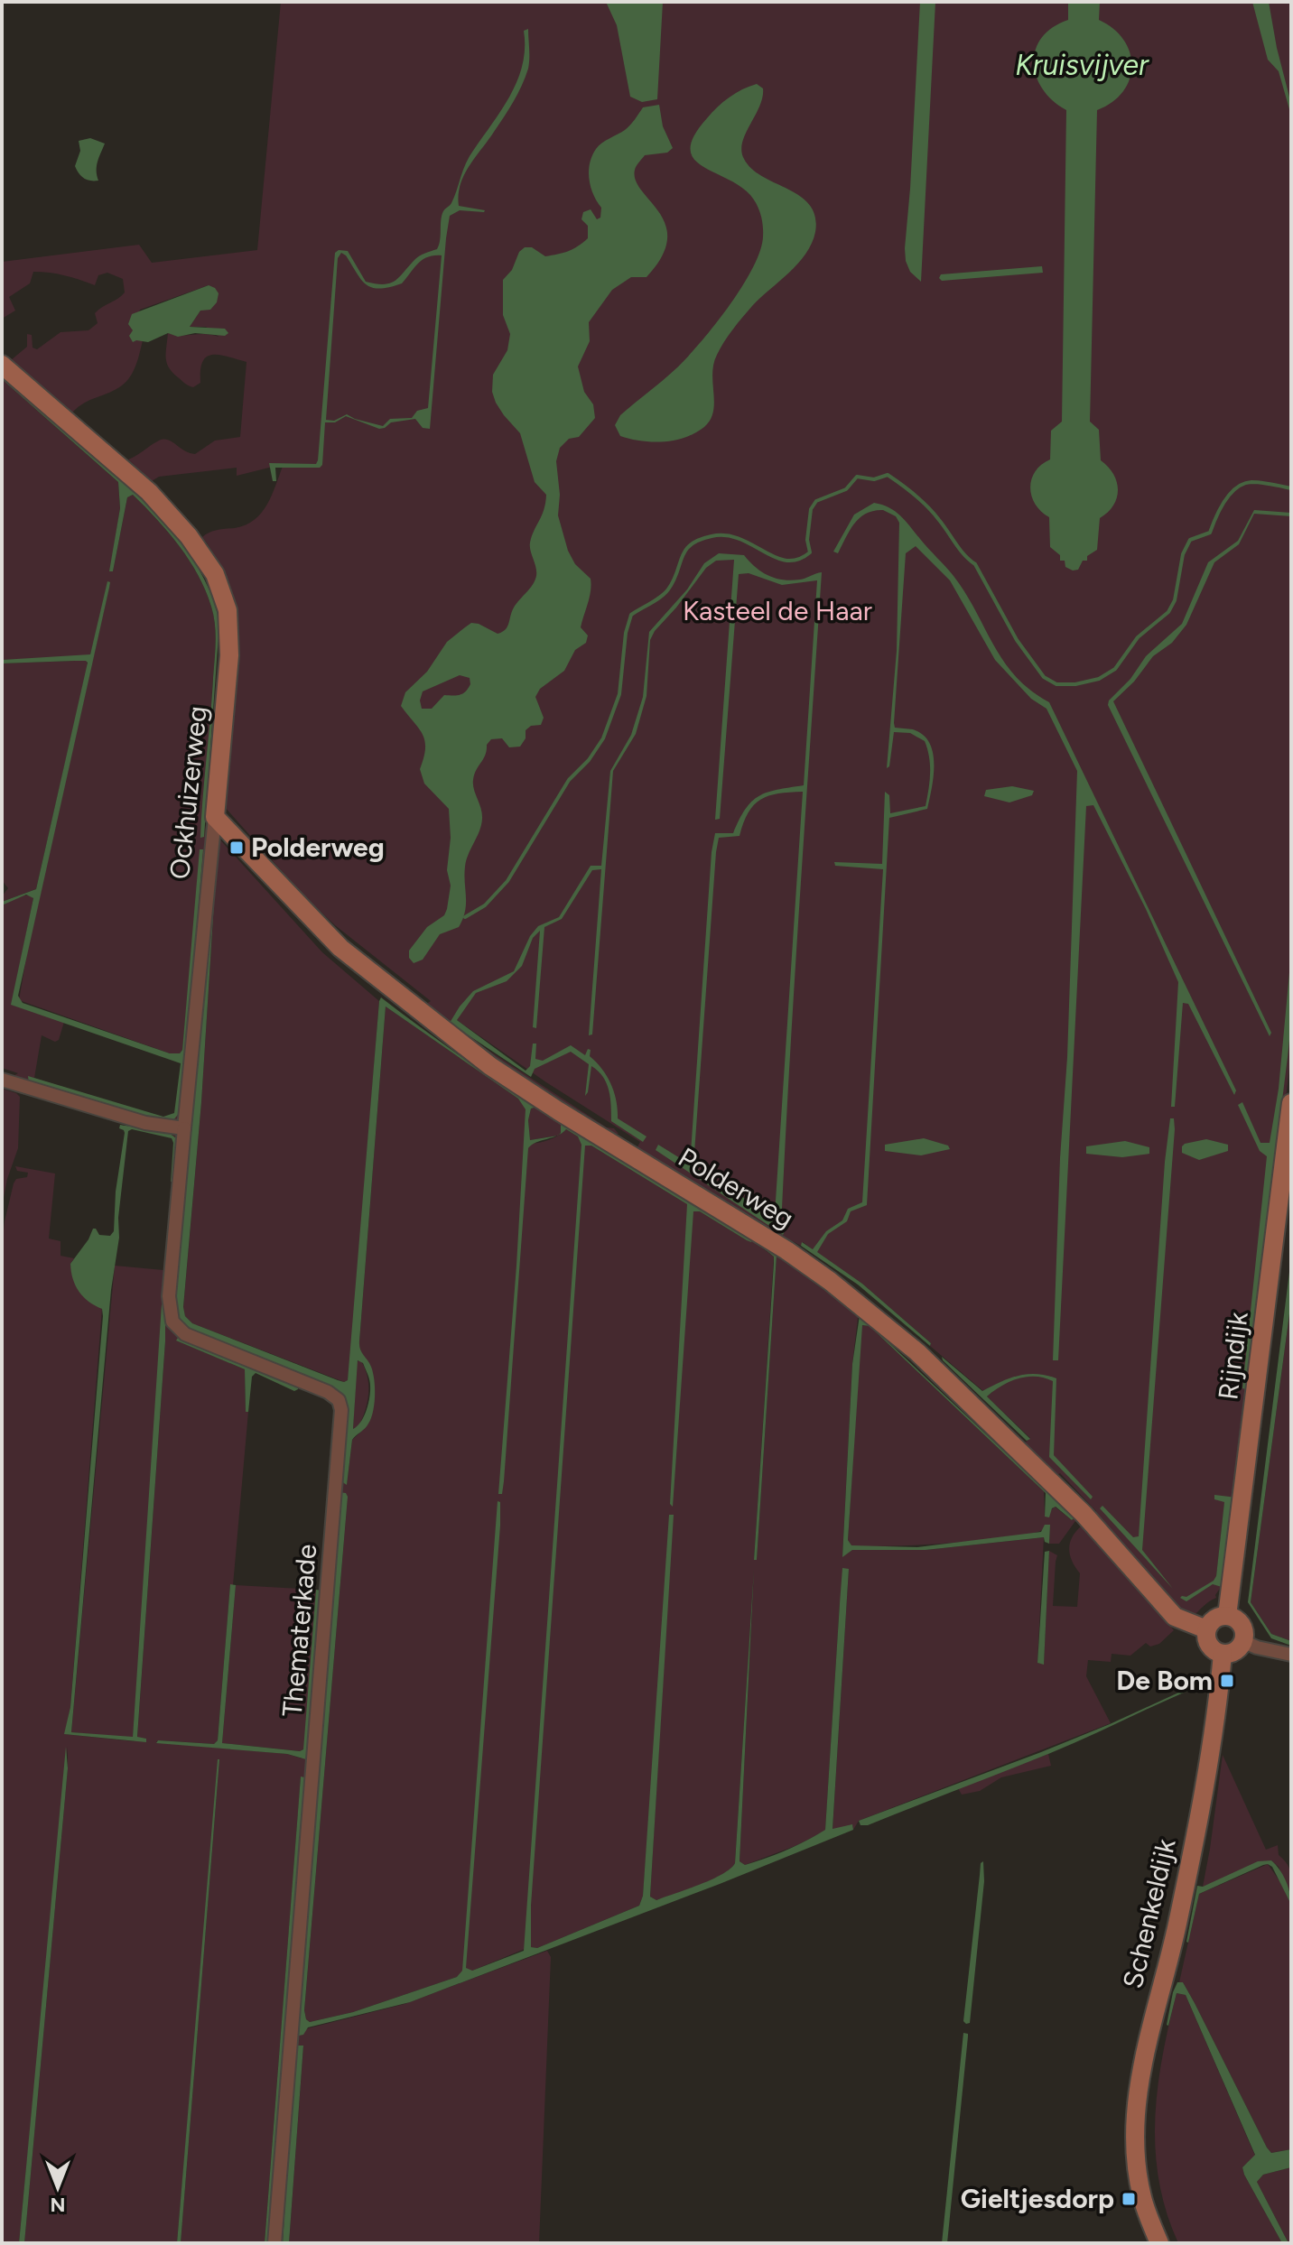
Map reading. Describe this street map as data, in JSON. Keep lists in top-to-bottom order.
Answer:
{
  "streets": {
    "street": [
      "Ockhuizerweg",
      "Polderweg",
      "Rijndijk",
      "Thematerkade",
      "Schenkeldijk"
    ]
  },
  "crossings": [
    ["Ockhuizerweg", "Polderweg"],
    ["Ockhuizerweg", "Thematerkade"],
    ["Polderweg", "Rijndijk"],
    ["Polderweg", "Schenkeldijk"],
    ["Rijndijk", "Schenkeldijk"]
  ],
  "water": ["Kruisvijver"],
  "parks": ["Kasteel de Haar"],
  "places": {
    "transit": ["Polderweg", "De Bom", "Gieltjesdorp"]
  },
  "north": "bottom"
}
